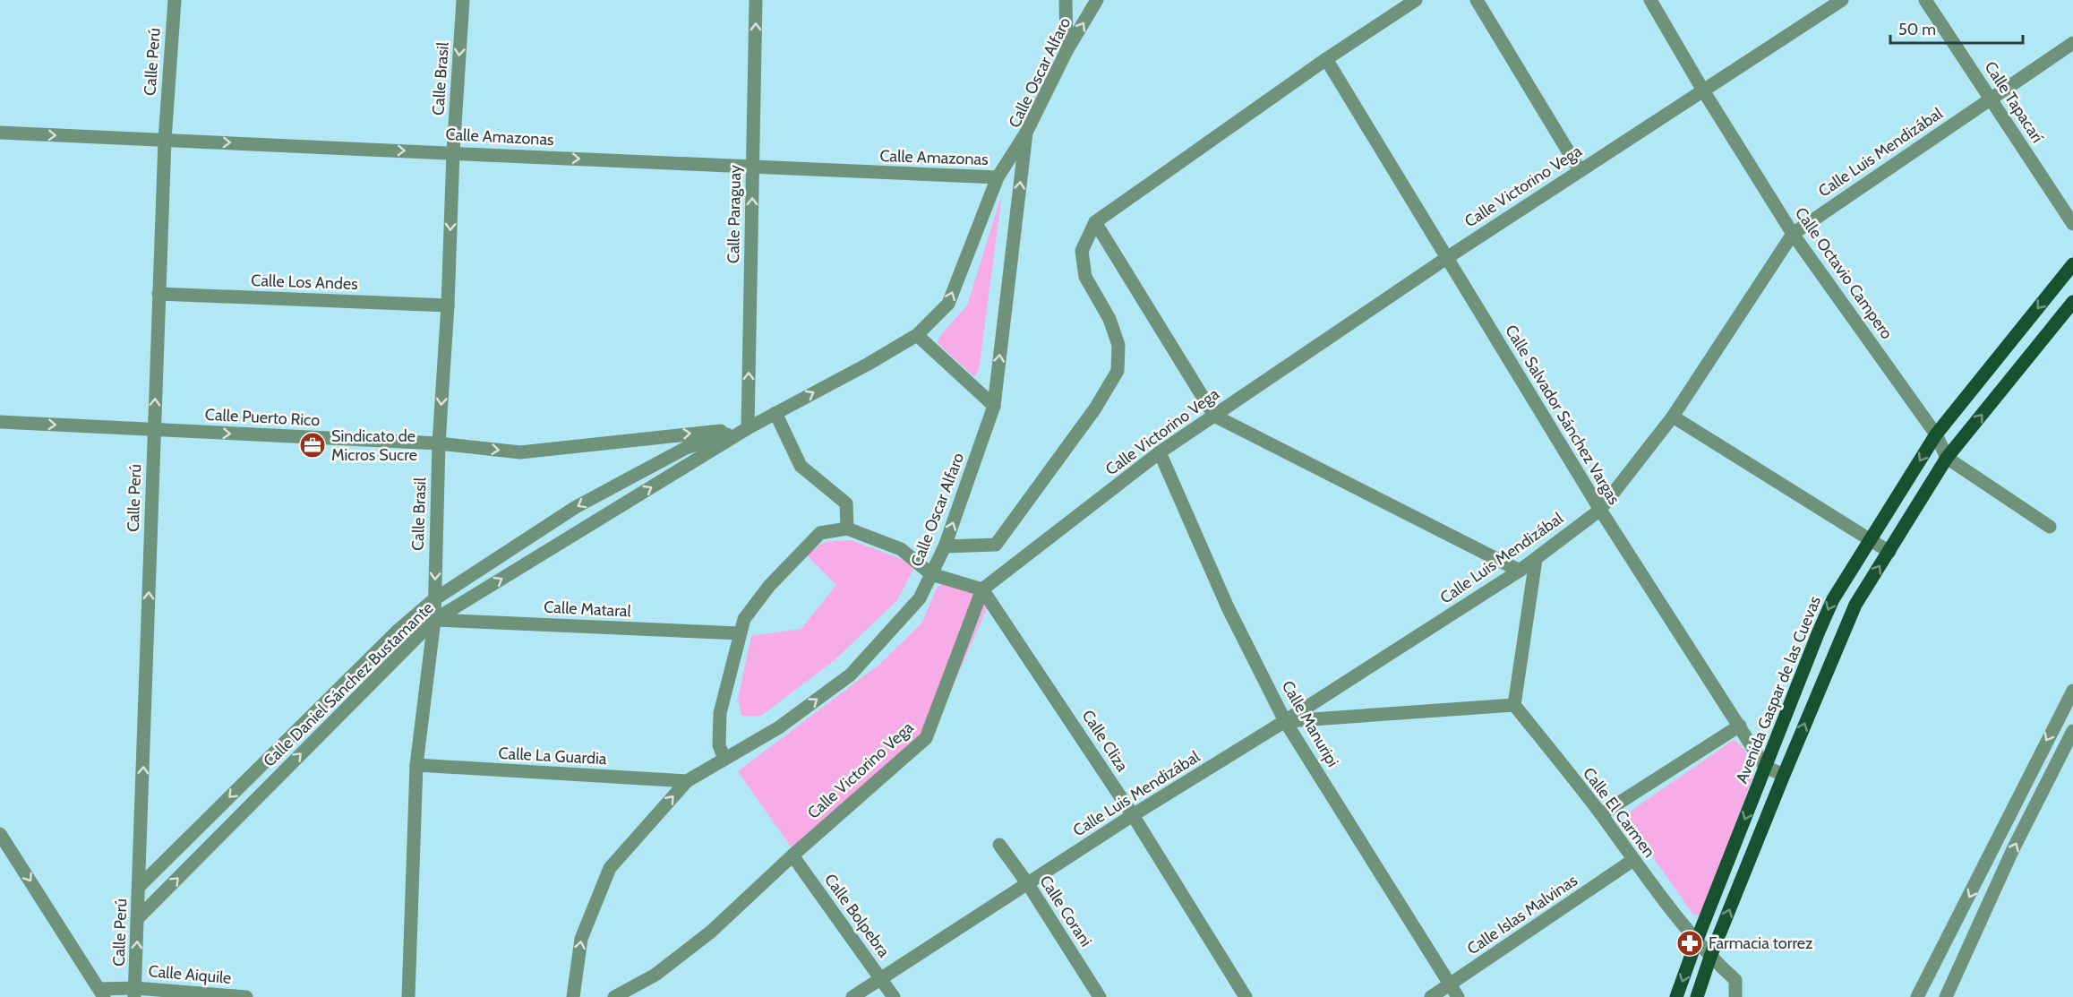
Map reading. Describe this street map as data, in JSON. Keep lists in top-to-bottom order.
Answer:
{
  "streets": {
    "main road": ["Avenida Gaspar de las Cuevas"],
    "street": [
      "Calle Perú",
      "Calle Oscar Alfaro",
      "Calle Brasil",
      "Calle Tapacarí",
      "Calle Amazonas",
      "Calle Luis Mendizábal",
      "Calle Victorino Vega",
      "Calle Paraguay",
      "Calle Octavio Campero",
      "Calle Los Andes",
      "Calle Salvador Sánchez Vargas",
      "Calle Puerto Rico",
      "Calle Mataral",
      "Calle Daniel Sánchez Bustamante",
      "Calle Manuripi",
      "Calle Cliza",
      "Calle La Guardia",
      "Calle El Carmen",
      "Calle Corani",
      "Calle Islas Malvinas",
      "Calle Bolpebra",
      "Calle Aiquile"
    ]
  },
  "crossings": [
    ["Calle Perú", "Calle Amazonas"],
    ["Calle Perú", "Calle Los Andes"],
    ["Calle Perú", "Calle Puerto Rico"],
    ["Calle Perú", "Calle Daniel Sánchez Bustamante"],
    ["Calle Perú", "Calle Aiquile"],
    ["Calle Oscar Alfaro", "Calle Daniel Sánchez Bustamante"],
    ["Calle Oscar Alfaro", "Calle La Guardia"],
    ["Calle Brasil", "Calle Amazonas"],
    ["Calle Brasil", "Calle Los Andes"],
    ["Calle Brasil", "Calle Puerto Rico"],
    ["Calle Brasil", "Calle Mataral"],
    ["Calle Brasil", "Calle Daniel Sánchez Bustamante"],
    ["Calle Brasil", "Calle La Guardia"],
    ["Calle Tapacarí", "Calle Luis Mendizábal"],
    ["Calle Amazonas", "Calle Paraguay"],
    ["Calle Amazonas", "Calle Daniel Sánchez Bustamante"],
    ["Calle Luis Mendizábal", "Calle Octavio Campero"],
    ["Calle Luis Mendizábal", "Calle Salvador Sánchez Vargas"],
    ["Calle Luis Mendizábal", "Calle Manuripi"],
    ["Calle Luis Mendizábal", "Calle Cliza"],
    ["Calle Luis Mendizábal", "Calle Corani"],
    ["Calle Luis Mendizábal", "Calle Bolpebra"],
    ["Calle Victorino Vega", "Calle Octavio Campero"],
    ["Calle Victorino Vega", "Calle Salvador Sánchez Vargas"],
    ["Calle Victorino Vega", "Calle Manuripi"],
    ["Calle Victorino Vega", "Calle Cliza"],
    ["Calle Victorino Vega", "Calle Bolpebra"],
    ["Calle Paraguay", "Calle Puerto Rico"],
    ["Calle Paraguay", "Calle Daniel Sánchez Bustamante"],
    ["Calle Octavio Campero", "Avenida Gaspar de las Cuevas"],
    ["Calle Salvador Sánchez Vargas", "Avenida Gaspar de las Cuevas"],
    ["Calle Puerto Rico", "Calle Daniel Sánchez Bustamante"],
    ["Calle Mataral", "Calle Daniel Sánchez Bustamante"],
    ["Avenida Gaspar de las Cuevas", "Calle El Carmen"],
    ["Calle Manuripi", "Calle Islas Malvinas"],
    ["Calle El Carmen", "Calle Islas Malvinas"]
  ],
  "one_way": [
    "Calle Perú",
    "Calle Oscar Alfaro",
    "Calle Brasil",
    "Calle Amazonas",
    "Calle Paraguay",
    "Calle Puerto Rico"
  ],
  "places": {
    "office": ["Sindicato de Micros Sucre"],
    "pharmacy": ["Farmacia torrez"]
  },
  "scale_bar": "50 m"
}
